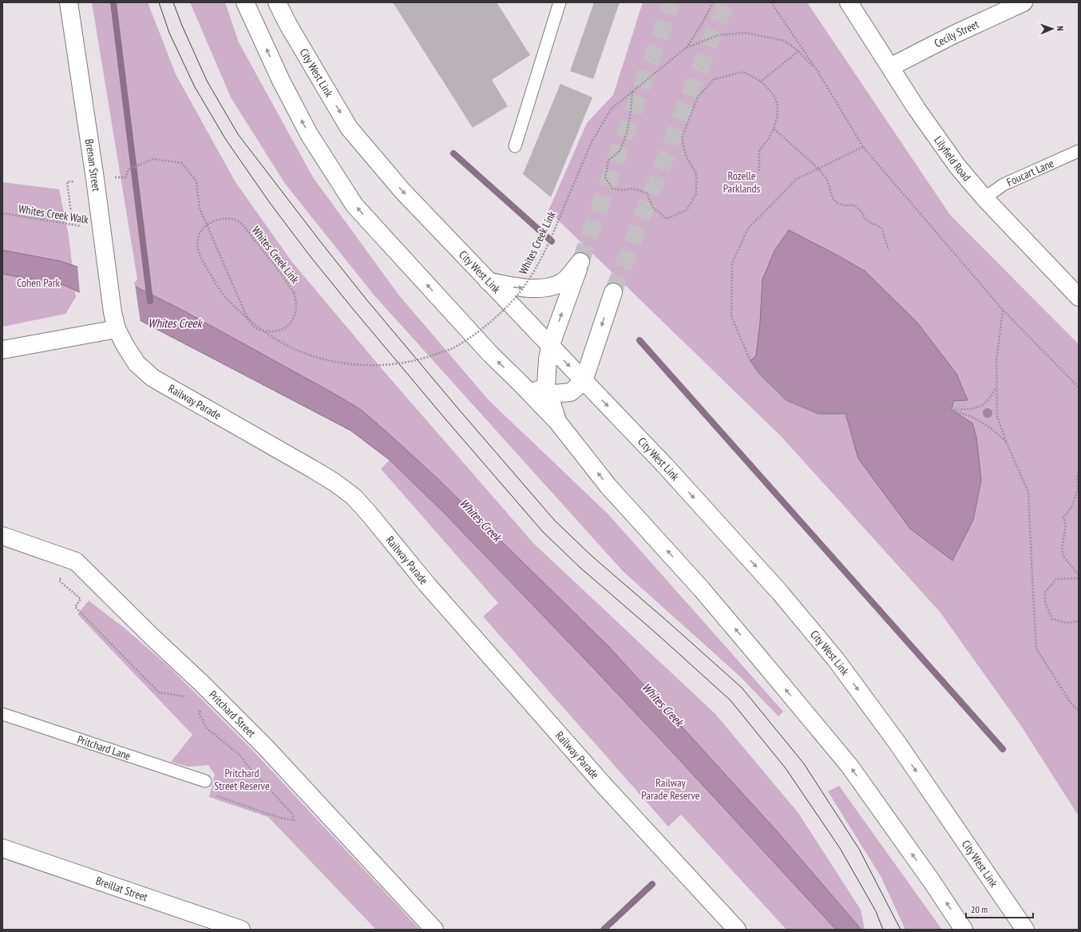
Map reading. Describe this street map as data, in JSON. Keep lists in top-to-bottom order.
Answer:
{
  "streets": {
    "main road": [
      "Cecily Street",
      "City West Link",
      "Lilyfield Road",
      "Brenan Street",
      "Railway Parade",
      "Pritchard Street",
      "Breillat Street"
    ],
    "lane": ["Foucart Lane", "Pritchard Lane"],
    "path": ["Whites Creek Walk", "Whites Creek Link"]
  },
  "crossings": [
    ["Cecily Street", "Lilyfield Road"],
    ["Lilyfield Road", "Foucart Lane"],
    ["Brenan Street", "Whites Creek Walk"],
    ["Brenan Street", "Railway Parade"]
  ],
  "water": ["Whites Creek"],
  "parks": [
    "Rozelle Parklands",
    "Cohen Park",
    "Pritchard Street Reserve",
    "Railway Parade Reserve"
  ],
  "scale_bar": "20 m",
  "north": "right"
}
